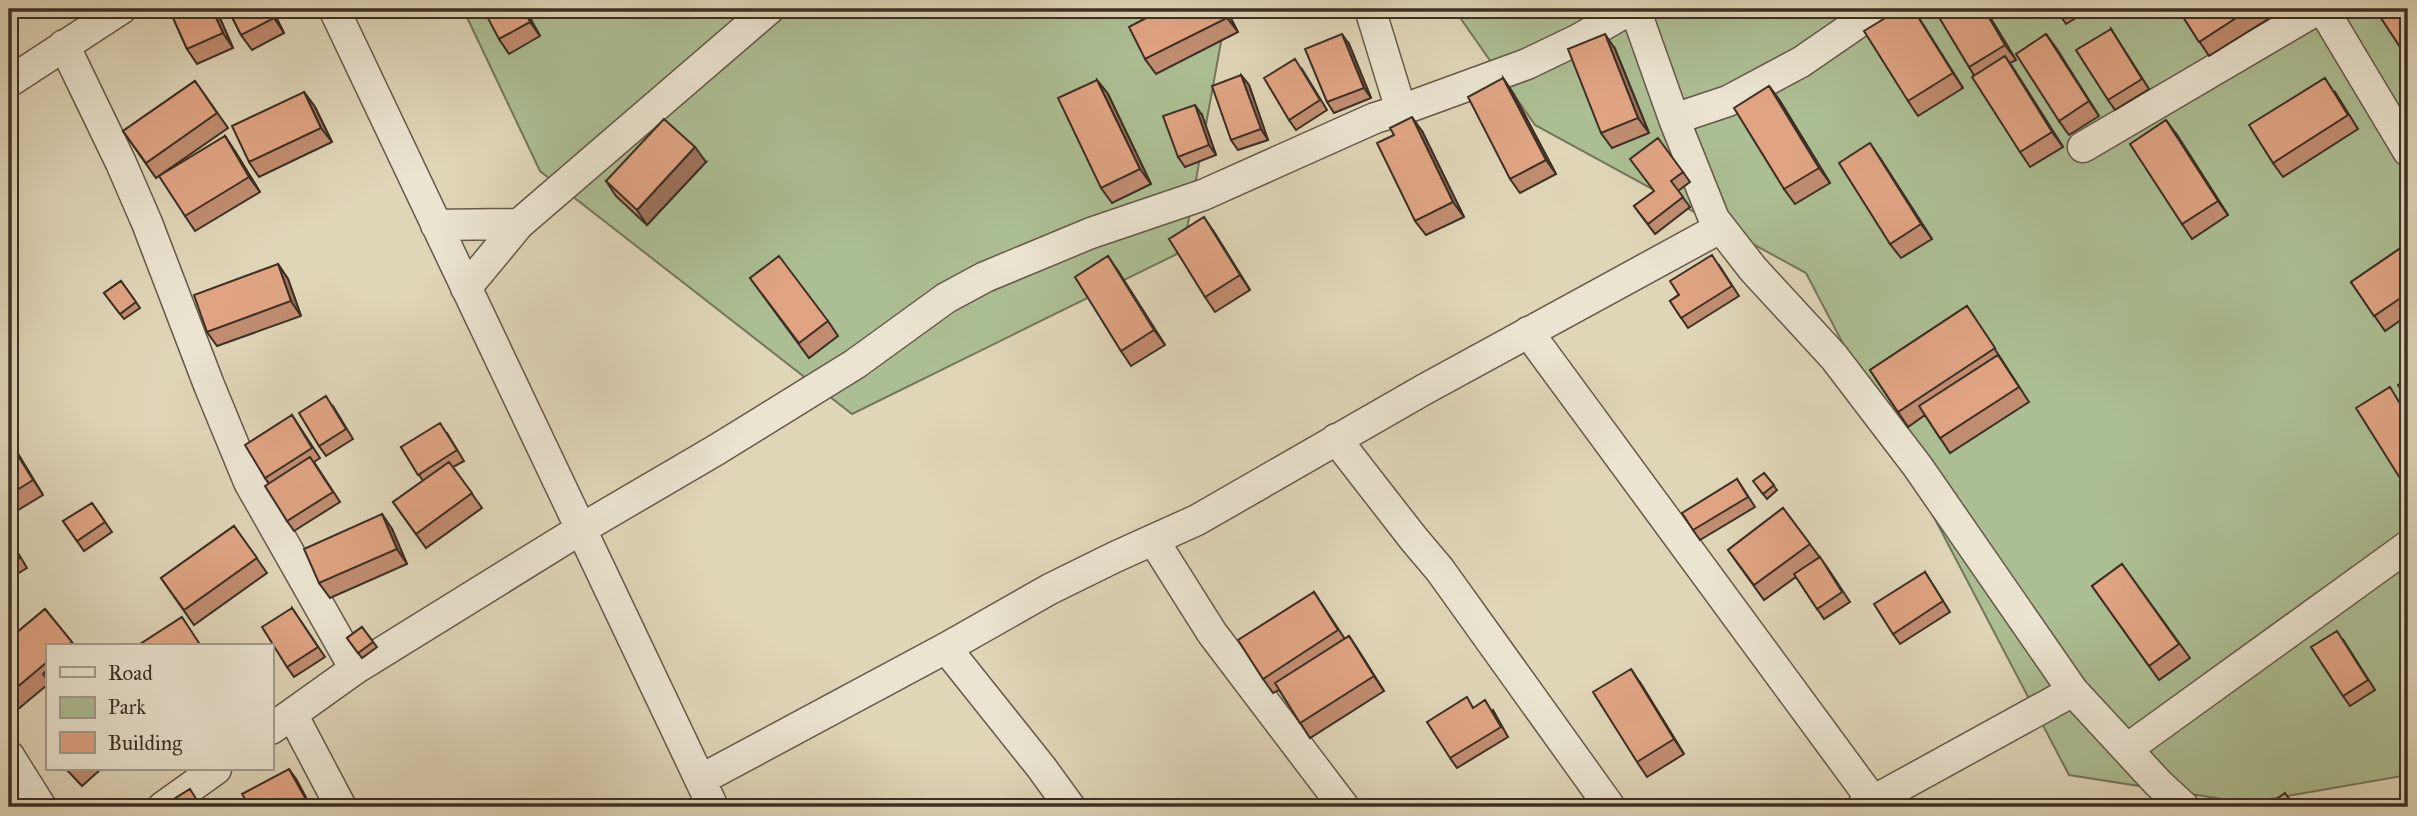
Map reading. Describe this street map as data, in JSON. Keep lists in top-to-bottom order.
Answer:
{
  "legend": ["Road", "Park", "Building"]
}
